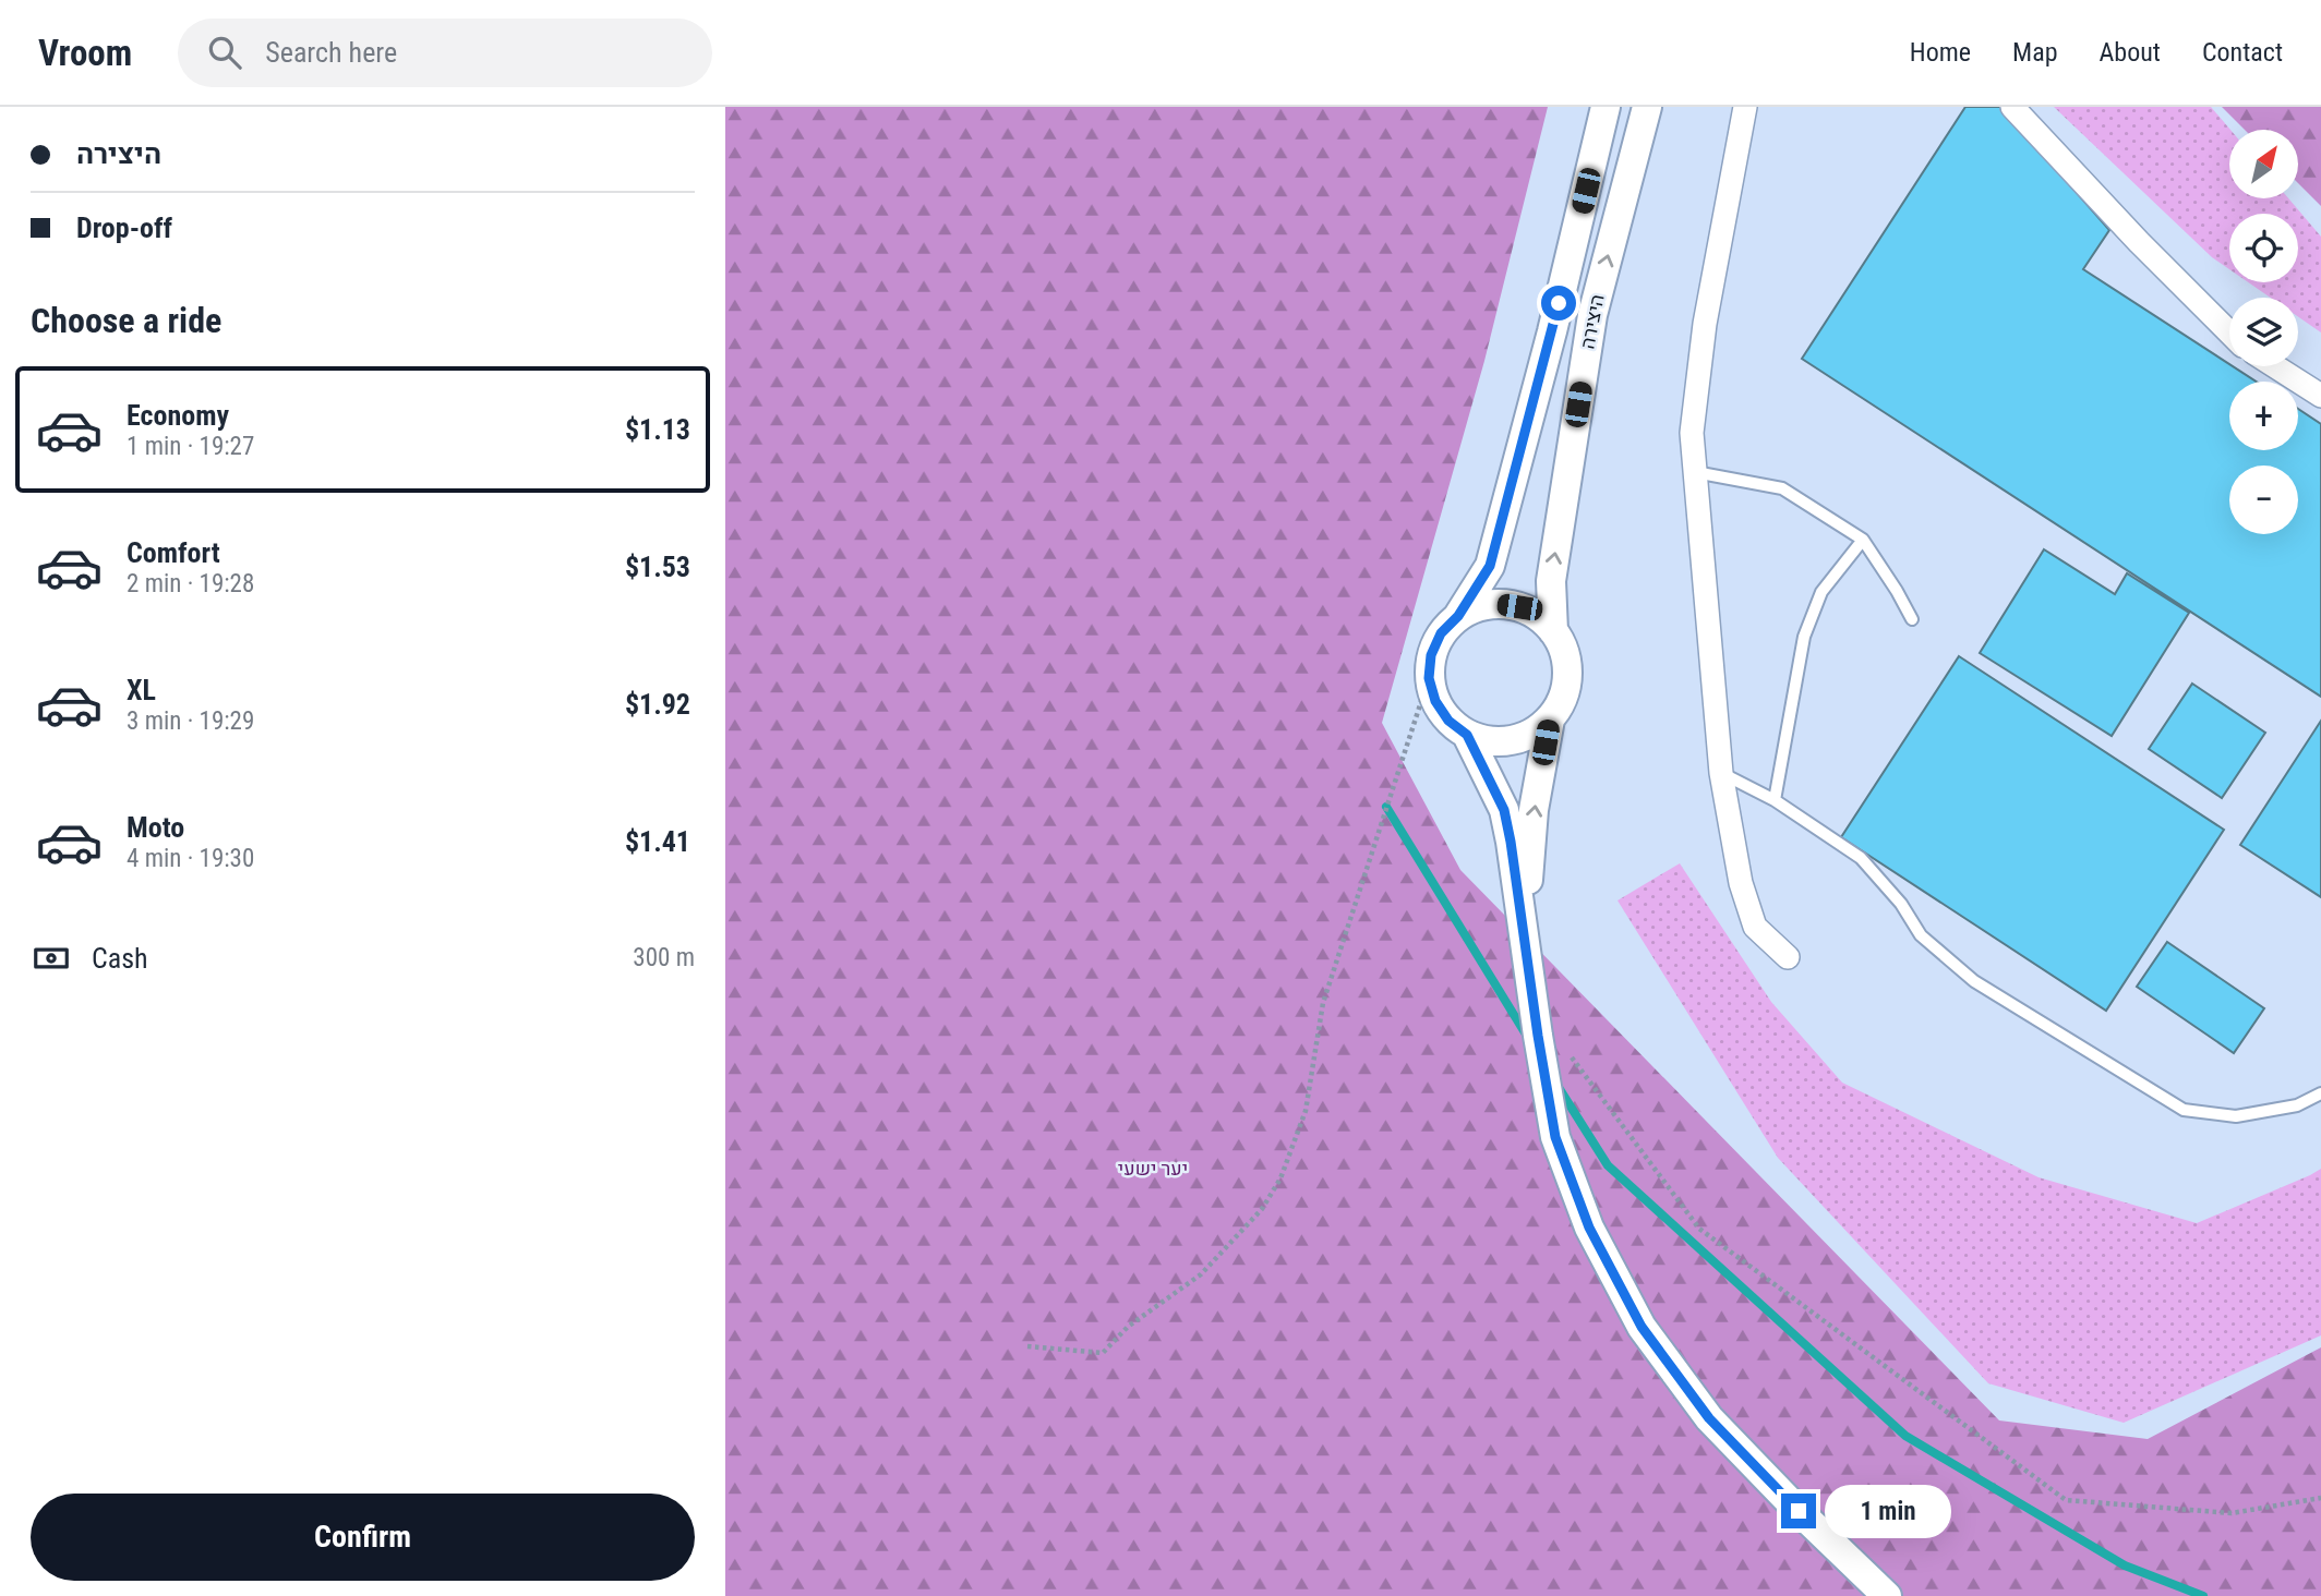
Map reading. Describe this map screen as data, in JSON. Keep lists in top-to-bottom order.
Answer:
{
  "streets": {
    "street": ["היצירה"]
  },
  "parks": ["יער ישעי"],
  "north": "top right",
  "page": {
    "header": "Vroom",
    "search": "Search here",
    "nav": [
      "Home",
      "Map",
      "About",
      "Contact"
    ],
    "banner": ["היצירה", "Drop-off"],
    "map_buttons": ["+", "−"],
    "heading": "Choose a ride",
    "list": [
      {
        "name": "Economy",
        "note": "1 min · 19:27",
        "value": "$1.13"
      },
      {
        "name": "Comfort",
        "note": "2 min · 19:28",
        "value": "$1.53"
      },
      {
        "name": "XL",
        "note": "3 min · 19:29",
        "value": "$1.92"
      },
      {
        "name": "Moto",
        "note": "4 min · 19:30",
        "value": "$1.41"
      }
    ],
    "pay": ["Cash", "300 m"],
    "buttons": "Confirm",
    "bubble": "1 min"
  }
}
